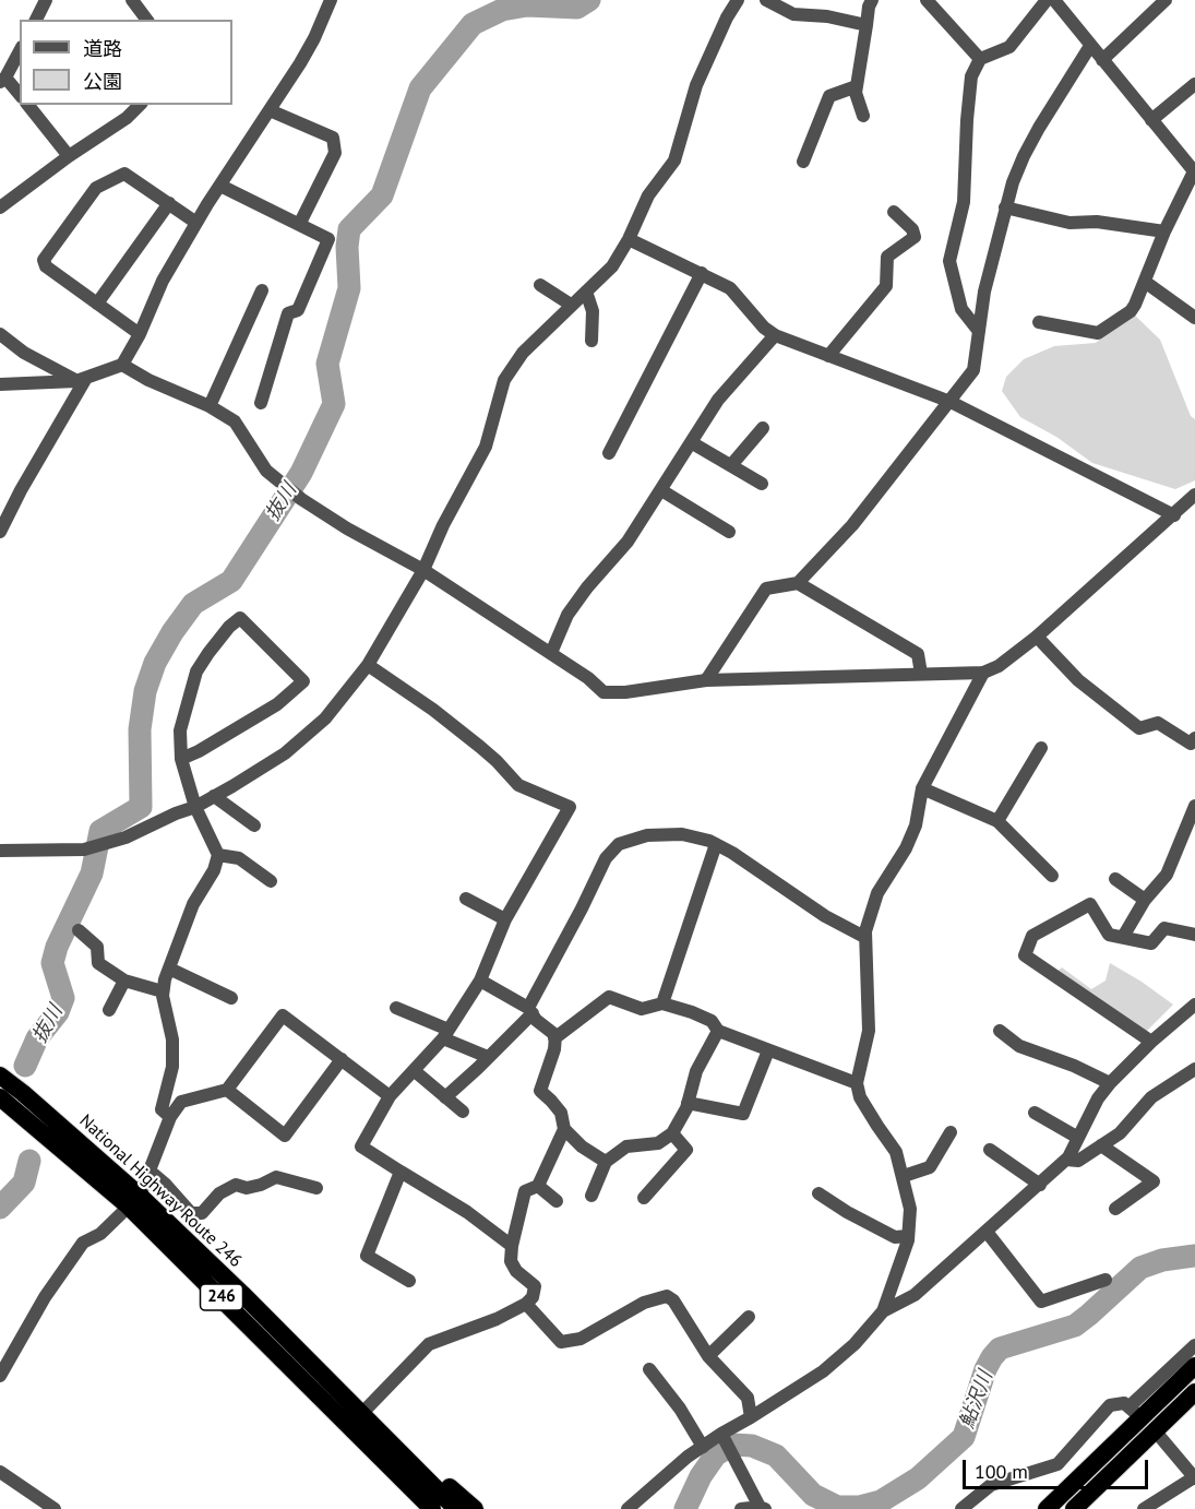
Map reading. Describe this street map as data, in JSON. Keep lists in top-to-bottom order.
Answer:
{
  "streets": {
    "highway": ["National Highway Route 246", "246"]
  },
  "crossings": [
    ["National Highway Route 246", "246"]
  ],
  "water": ["抜川", "鮎沢川"],
  "legend": ["道路", "公園"],
  "scale_bar": "100 m"
}
